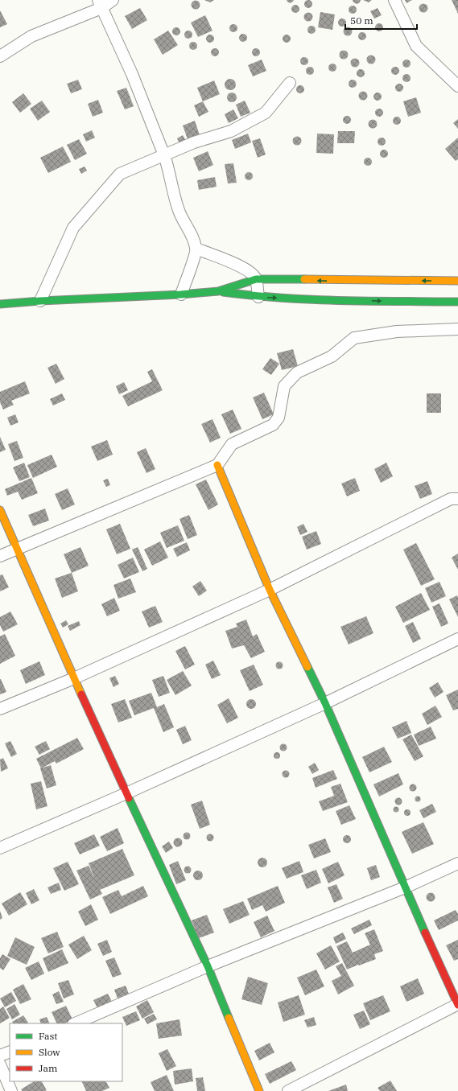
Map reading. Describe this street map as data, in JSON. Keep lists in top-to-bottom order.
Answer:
{
  "legend": ["Fast", "Slow", "Jam"],
  "scale_bar": "50 m"
}
